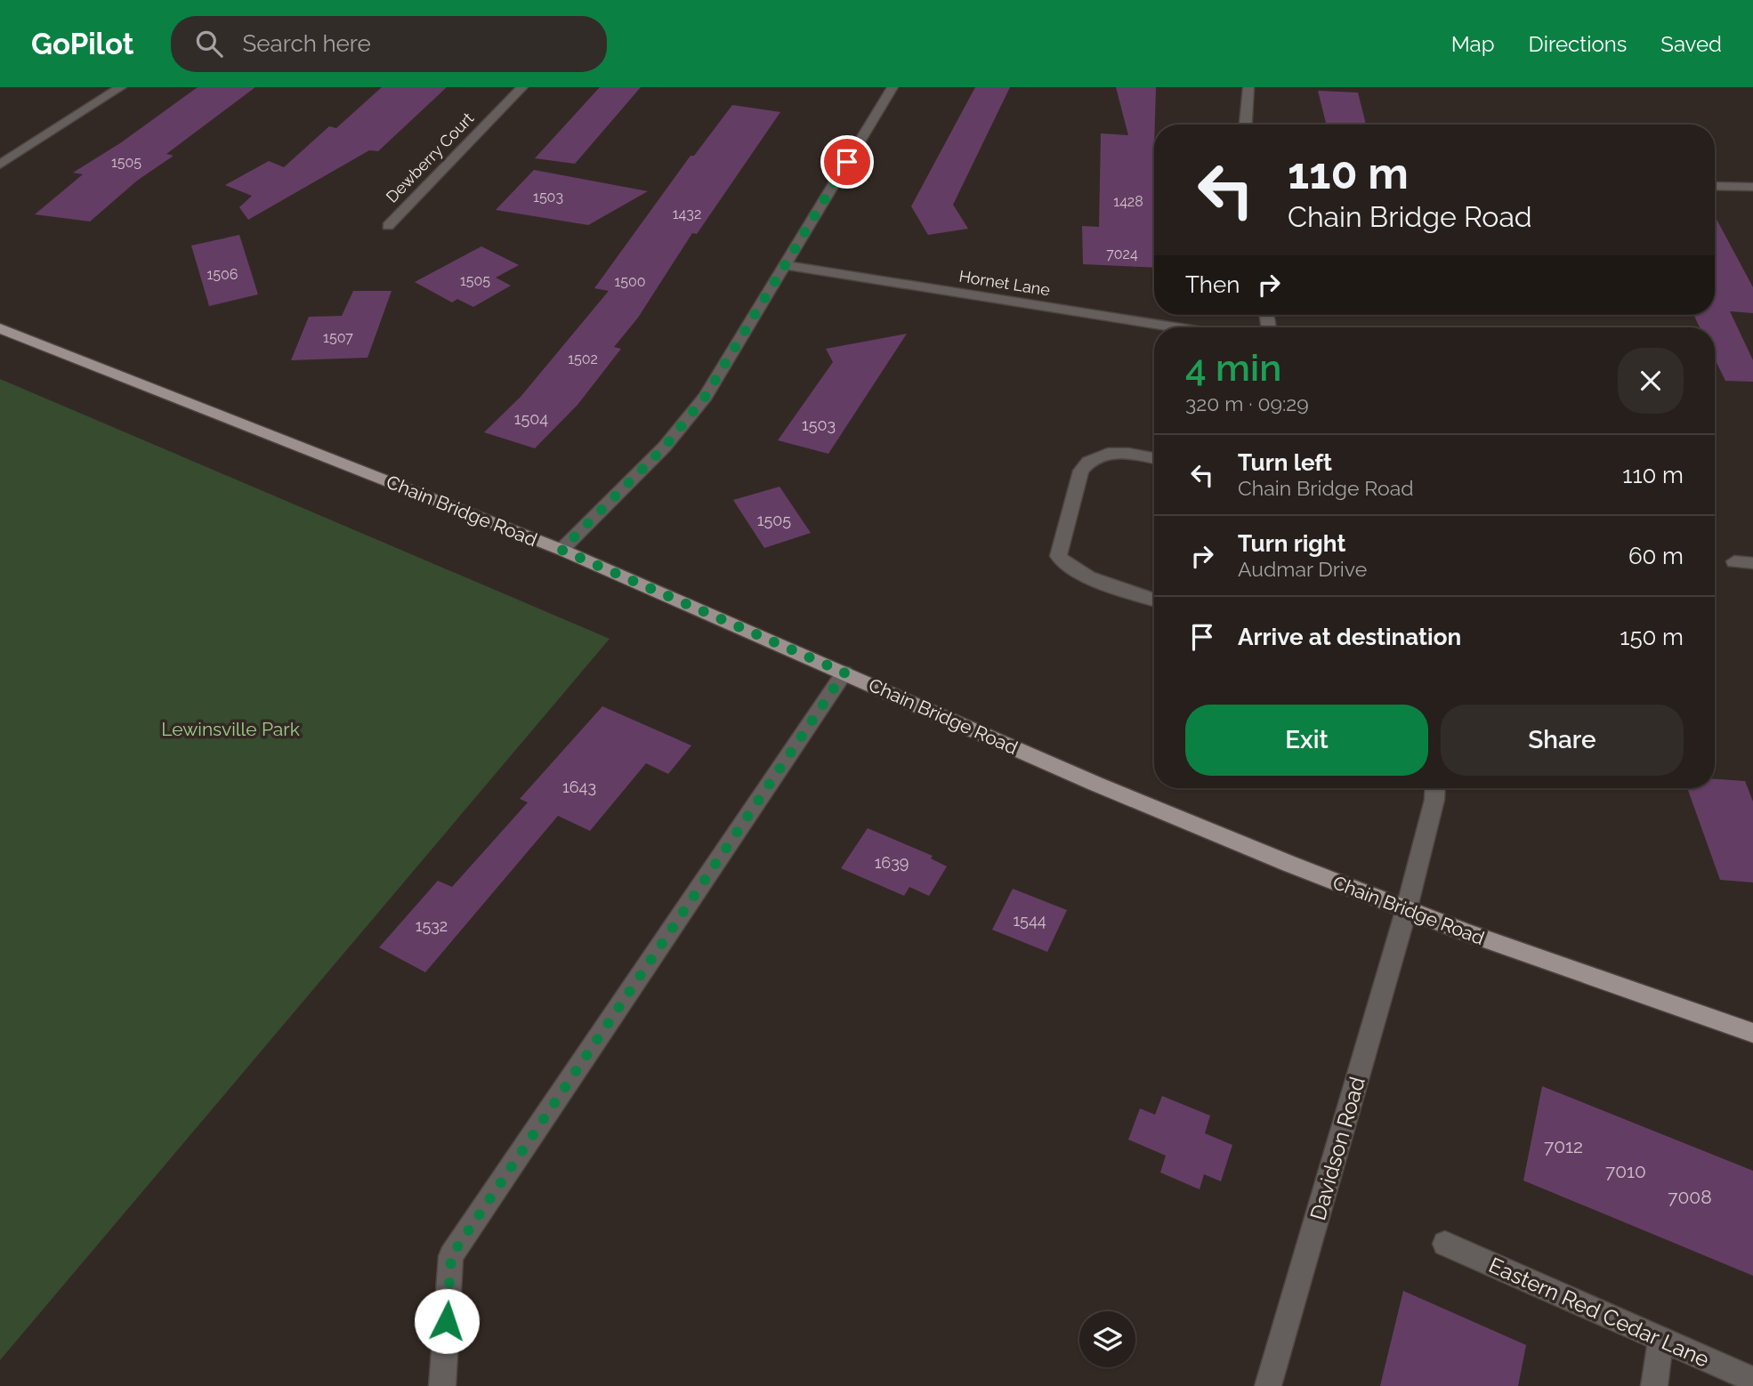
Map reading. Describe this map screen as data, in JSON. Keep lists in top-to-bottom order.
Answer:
{
  "streets": {
    "main road": ["Chain Bridge Road"],
    "street": [
      "Dewberry Court",
      "Hornet Lane",
      "Davidson Road",
      "Eastern Red Cedar Lane"
    ]
  },
  "crossings": [
    ["Chain Bridge Road", "Davidson Road"]
  ],
  "parks": ["Lewinsville Park"],
  "house_numbers": [
    "1505",
    "1503",
    "1428",
    "1432",
    "7024",
    "1506",
    "1505",
    "1500",
    "1507",
    "1502",
    "1504",
    "1503",
    "1505",
    "1643",
    "1639",
    "1544",
    "1532",
    "7012",
    "7010",
    "7008"
  ],
  "page": {
    "header": "GoPilot",
    "search": "Search here",
    "nav": ["Map", "Directions", "Saved"],
    "turn": ["110 m", "Chain Bridge Road"],
    "then": "Then",
    "heading": ["4 min", "320 m · 09:29"],
    "list": [
      {
        "name": "Turn left",
        "note": "Chain Bridge Road",
        "value": "110 m"
      },
      {
        "name": "Turn right",
        "note": "Audmar Drive",
        "value": "60 m"
      },
      {
        "name": "Arrive at destination",
        "value": "150 m"
      }
    ],
    "buttons": ["Exit", "Share"]
  }
}
